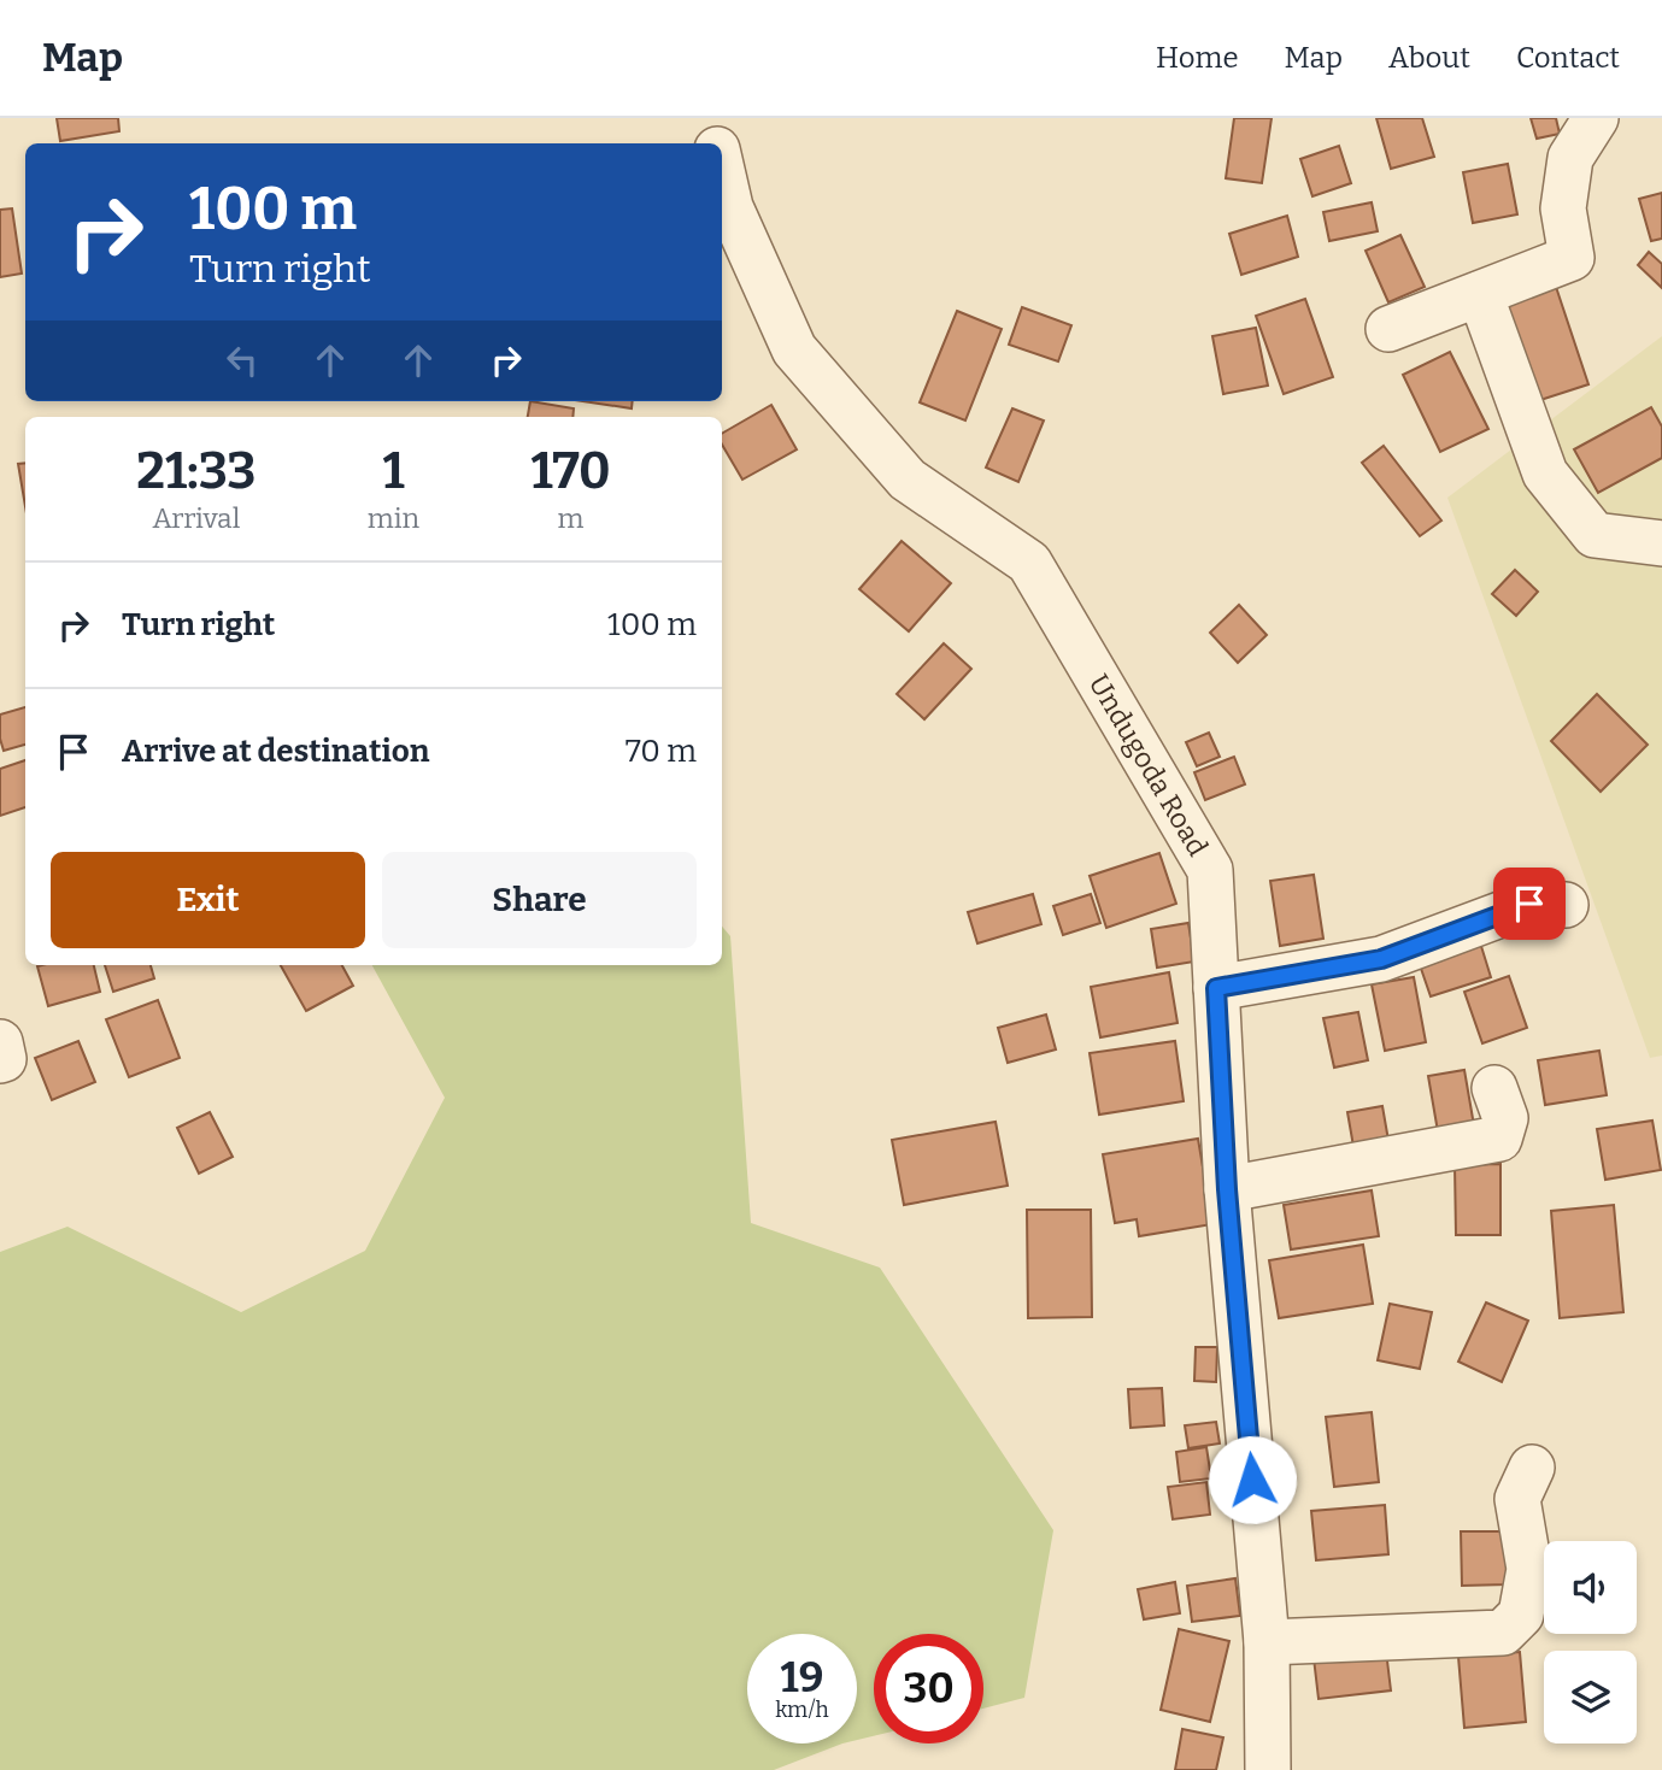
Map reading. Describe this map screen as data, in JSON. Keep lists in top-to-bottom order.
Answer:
{
  "streets": {
    "street": ["Undugoda Road"]
  },
  "page": {
    "header": "Map",
    "nav": [
      "Home",
      "Map",
      "About",
      "Contact"
    ],
    "turn": ["100 m", "Turn right"],
    "eta": [
      "21:33",
      "Arrival",
      "1",
      "min",
      "170",
      "m"
    ],
    "list": [
      {
        "name": "Turn right",
        "value": "100 m"
      },
      {
        "name": "Arrive at destination",
        "value": "70 m"
      }
    ],
    "buttons": ["Exit", "Share"],
    "speed": "19 km/h",
    "limit": "30"
  }
}
